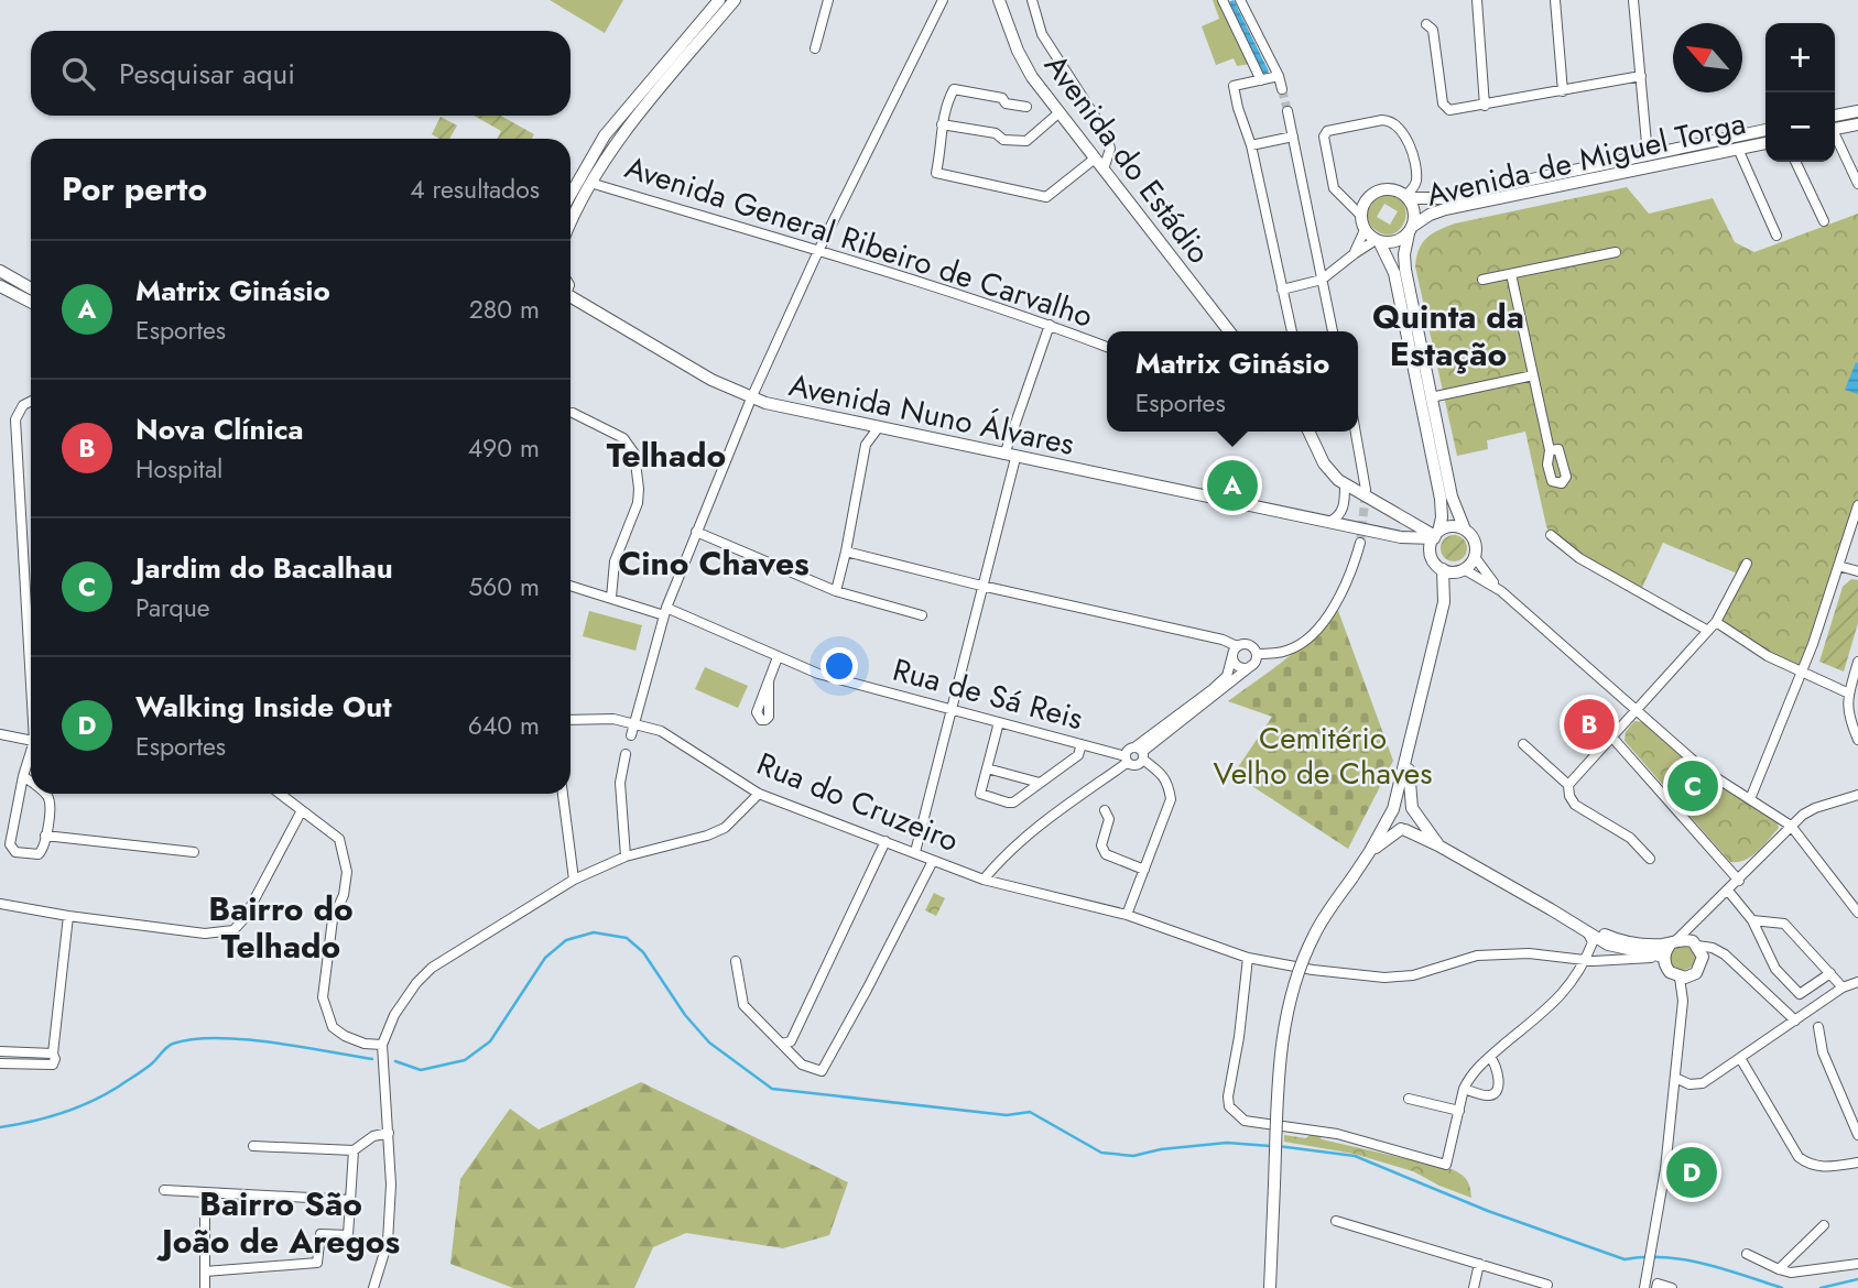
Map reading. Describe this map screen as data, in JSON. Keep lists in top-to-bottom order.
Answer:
{
  "streets": {
    "main road": ["Avenida do Estádio", "Avenida de Miguel Torga", "Avenida Nuno Álvares"],
    "street": ["Avenida General Ribeiro de Carvalho", "Rua de Sá Reis", "Rua do Cruzeiro"]
  },
  "districts": [
    "Quinta da Estação",
    "Telhado",
    "Cino Chaves",
    "Bairro do Telhado",
    "Bairro São João de Aregos"
  ],
  "parks": ["Cemitério Velho de Chaves"],
  "north": "top left",
  "page": {
    "map_buttons": ["+", "−"],
    "search": "Pesquisar aqui",
    "heading": ["Por perto", "4 resultados"],
    "list": [
      {
        "mark": "A",
        "name": "Matrix Ginásio",
        "note": "Esportes",
        "value": "280 m"
      },
      {
        "mark": "B",
        "name": "Nova Clínica",
        "note": "Hospital",
        "value": "490 m"
      },
      {
        "mark": "C",
        "name": "Jardim do Bacalhau",
        "note": "Parque",
        "value": "560 m"
      },
      {
        "mark": "D",
        "name": "Walking Inside Out",
        "note": "Esportes",
        "value": "640 m"
      }
    ],
    "popup": ["Matrix Ginásio", "Esportes"],
    "pins": [
      "A",
      "B",
      "C",
      "D"
    ]
  }
}
